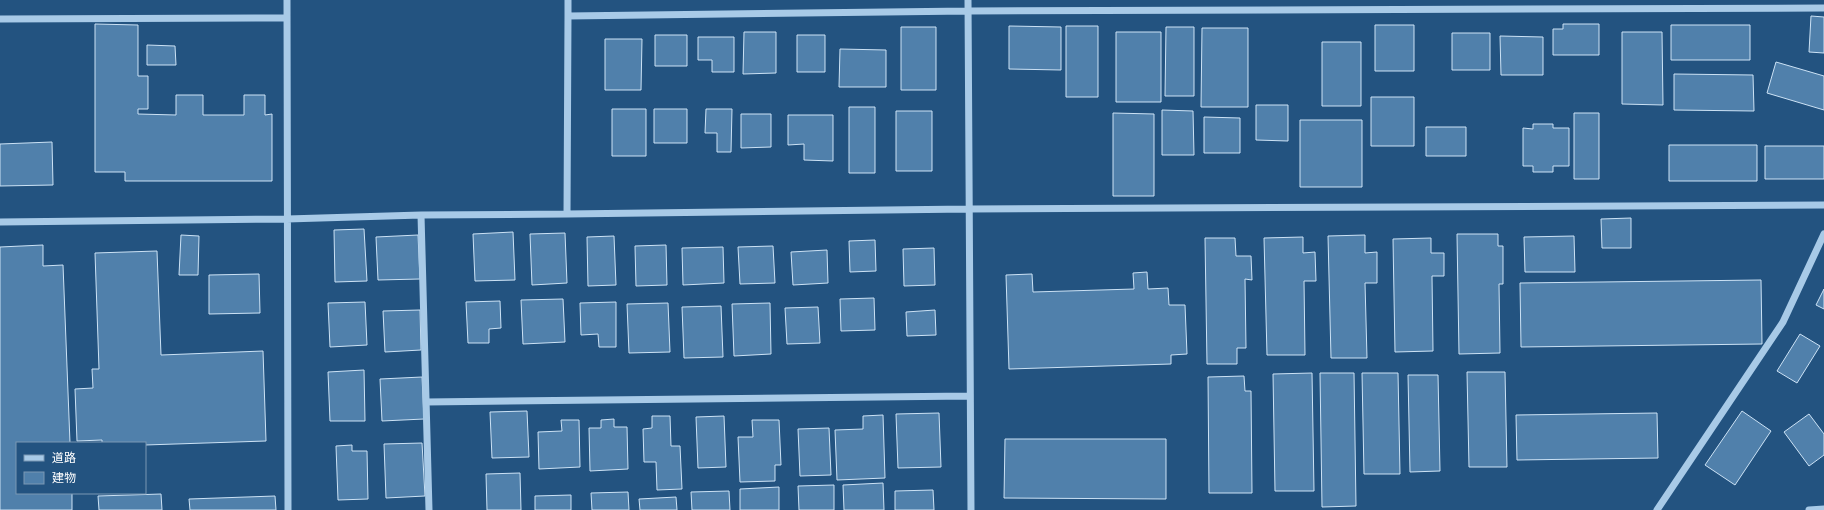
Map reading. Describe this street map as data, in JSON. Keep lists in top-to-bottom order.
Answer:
{
  "legend": ["道路", "建物"]
}
